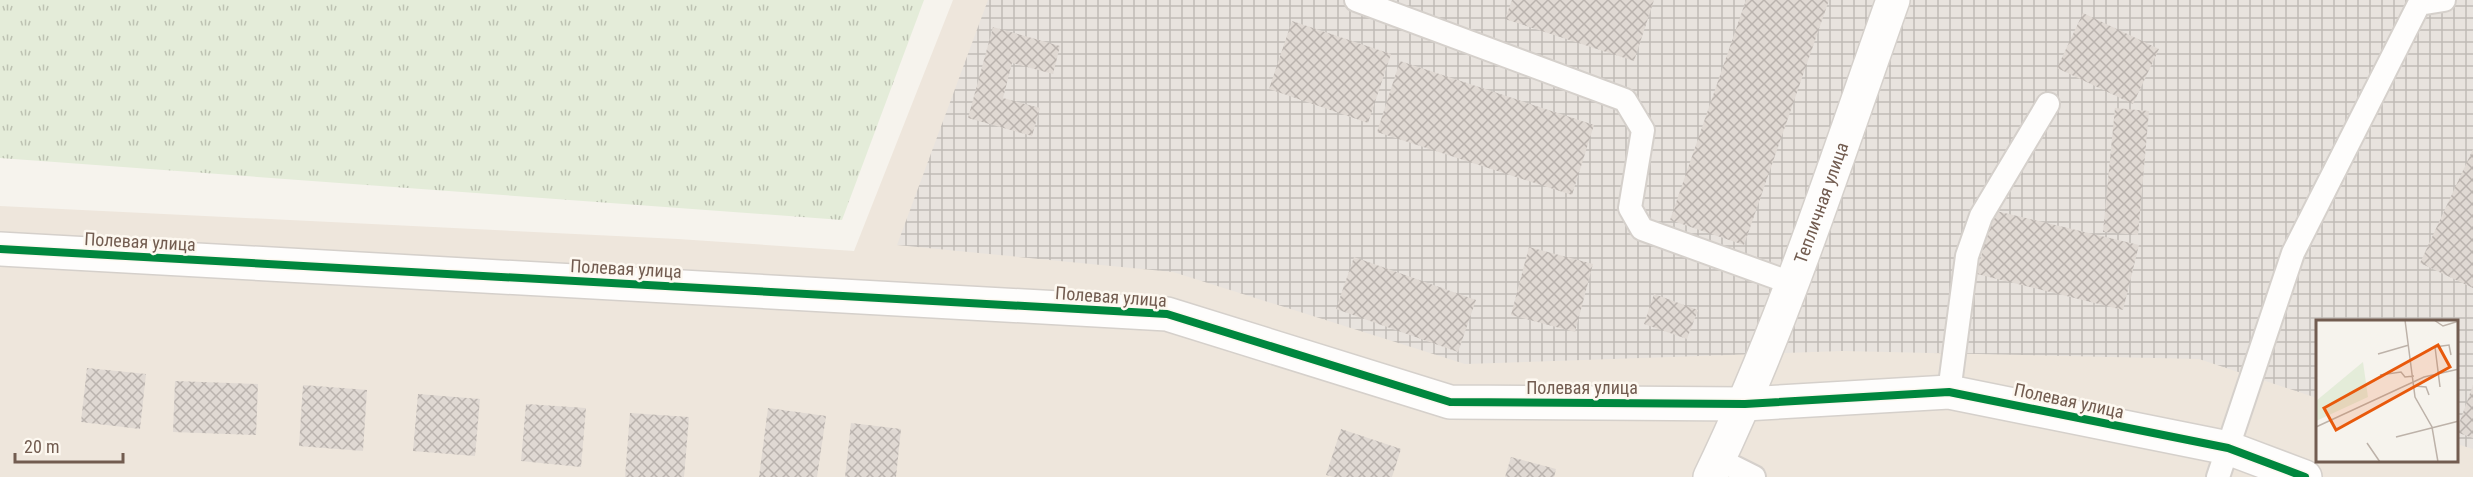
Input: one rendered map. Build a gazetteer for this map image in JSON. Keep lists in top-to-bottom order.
{
  "streets": {
    "street": ["Тепличная улица", "Полевая улица"]
  },
  "crossings": [
    ["Тепличная улица", "Полевая улица"]
  ],
  "scale_bar": "20 m"
}
